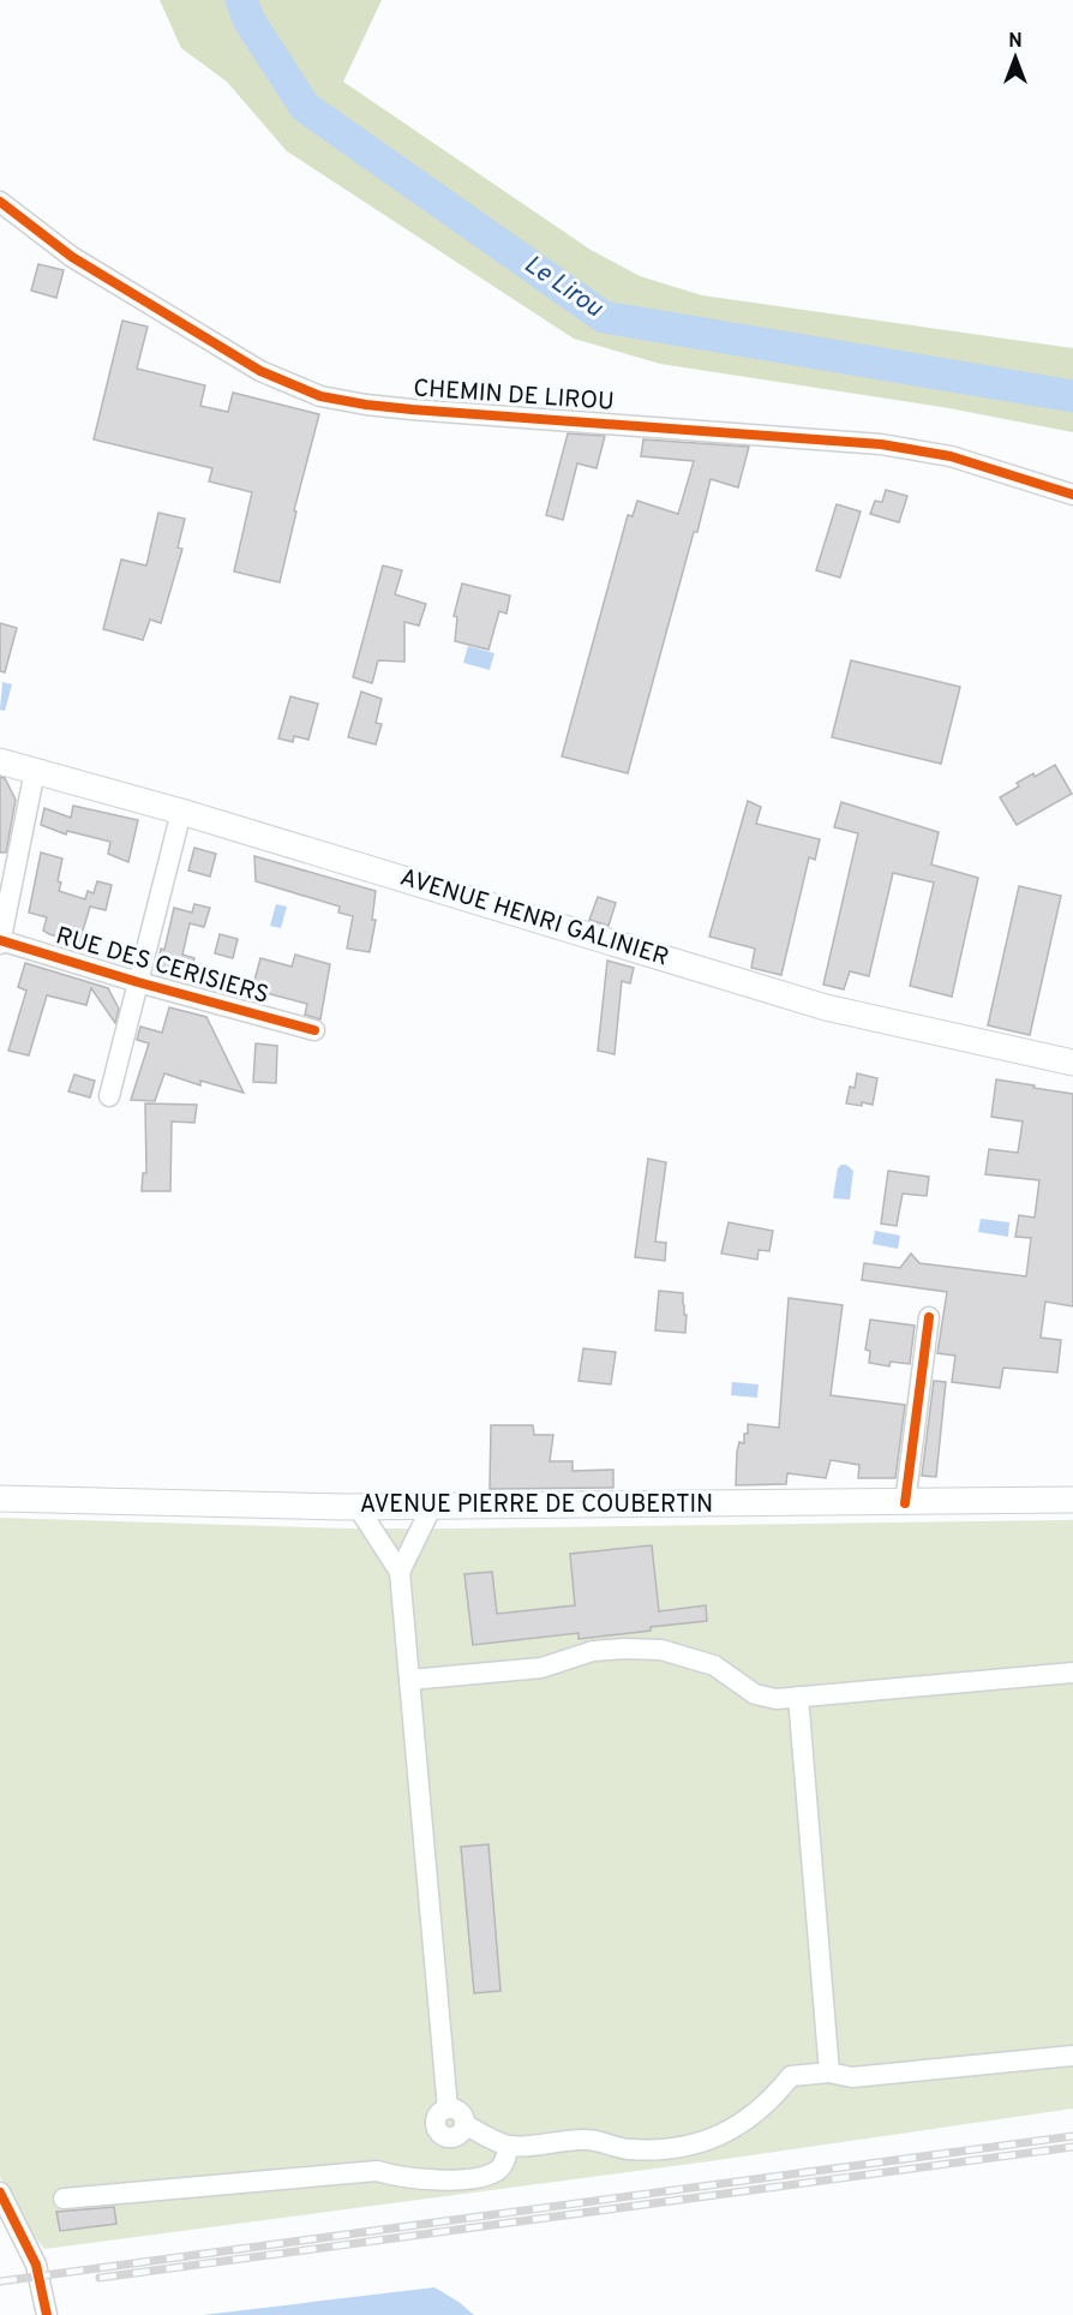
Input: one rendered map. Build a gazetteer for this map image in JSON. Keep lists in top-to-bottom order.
{
  "streets": {
    "main road": ["AVENUE HENRI GALINIER", "AVENUE PIERRE DE COUBERTIN"],
    "street": ["CHEMIN DE LIROU", "RUE DES CERISIERS"]
  },
  "water": ["Le Lirou"],
  "north": "top"
}
